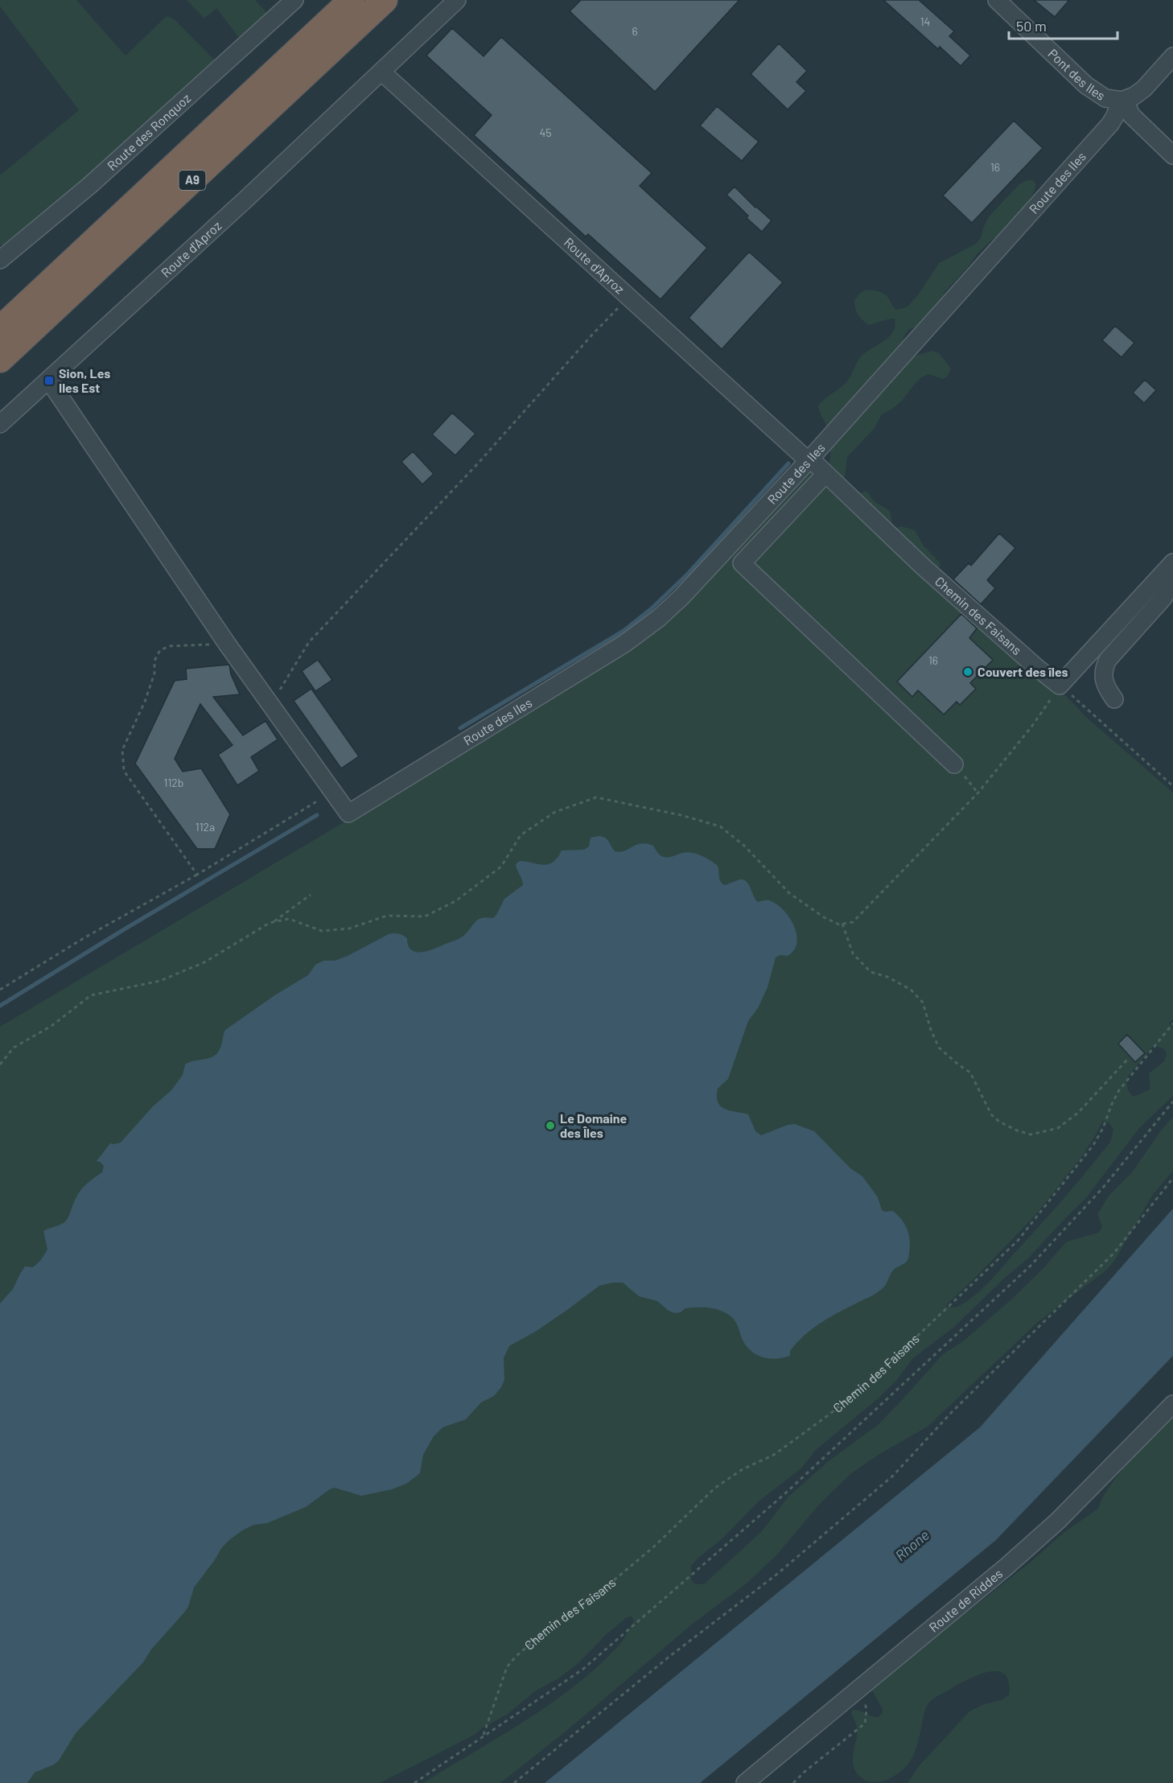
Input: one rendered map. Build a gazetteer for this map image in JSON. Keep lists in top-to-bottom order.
{
  "streets": {
    "highway": ["A9"],
    "street": [
      "Pont des Iles",
      "Route des Ronquoz",
      "Route des Iles",
      "Route d'Aproz",
      "Chemin des Faisans",
      "Route de Riddes"
    ]
  },
  "crossings": [
    ["Pont des Iles", "Route des Iles"],
    ["Route des Iles", "Route d'Aproz"],
    ["Route des Iles", "Chemin des Faisans"],
    ["Route d'Aproz", "Chemin des Faisans"]
  ],
  "water": ["Rhone"],
  "places": {
    "transit": ["Sion, Les Iles Est"],
    "other": ["Couvert des îles", "Le Domaine des Îles"]
  },
  "house_numbers": [
    "14",
    "6",
    "45",
    "16",
    "16",
    "112b",
    "112a"
  ],
  "scale_bar": "50 m"
}
